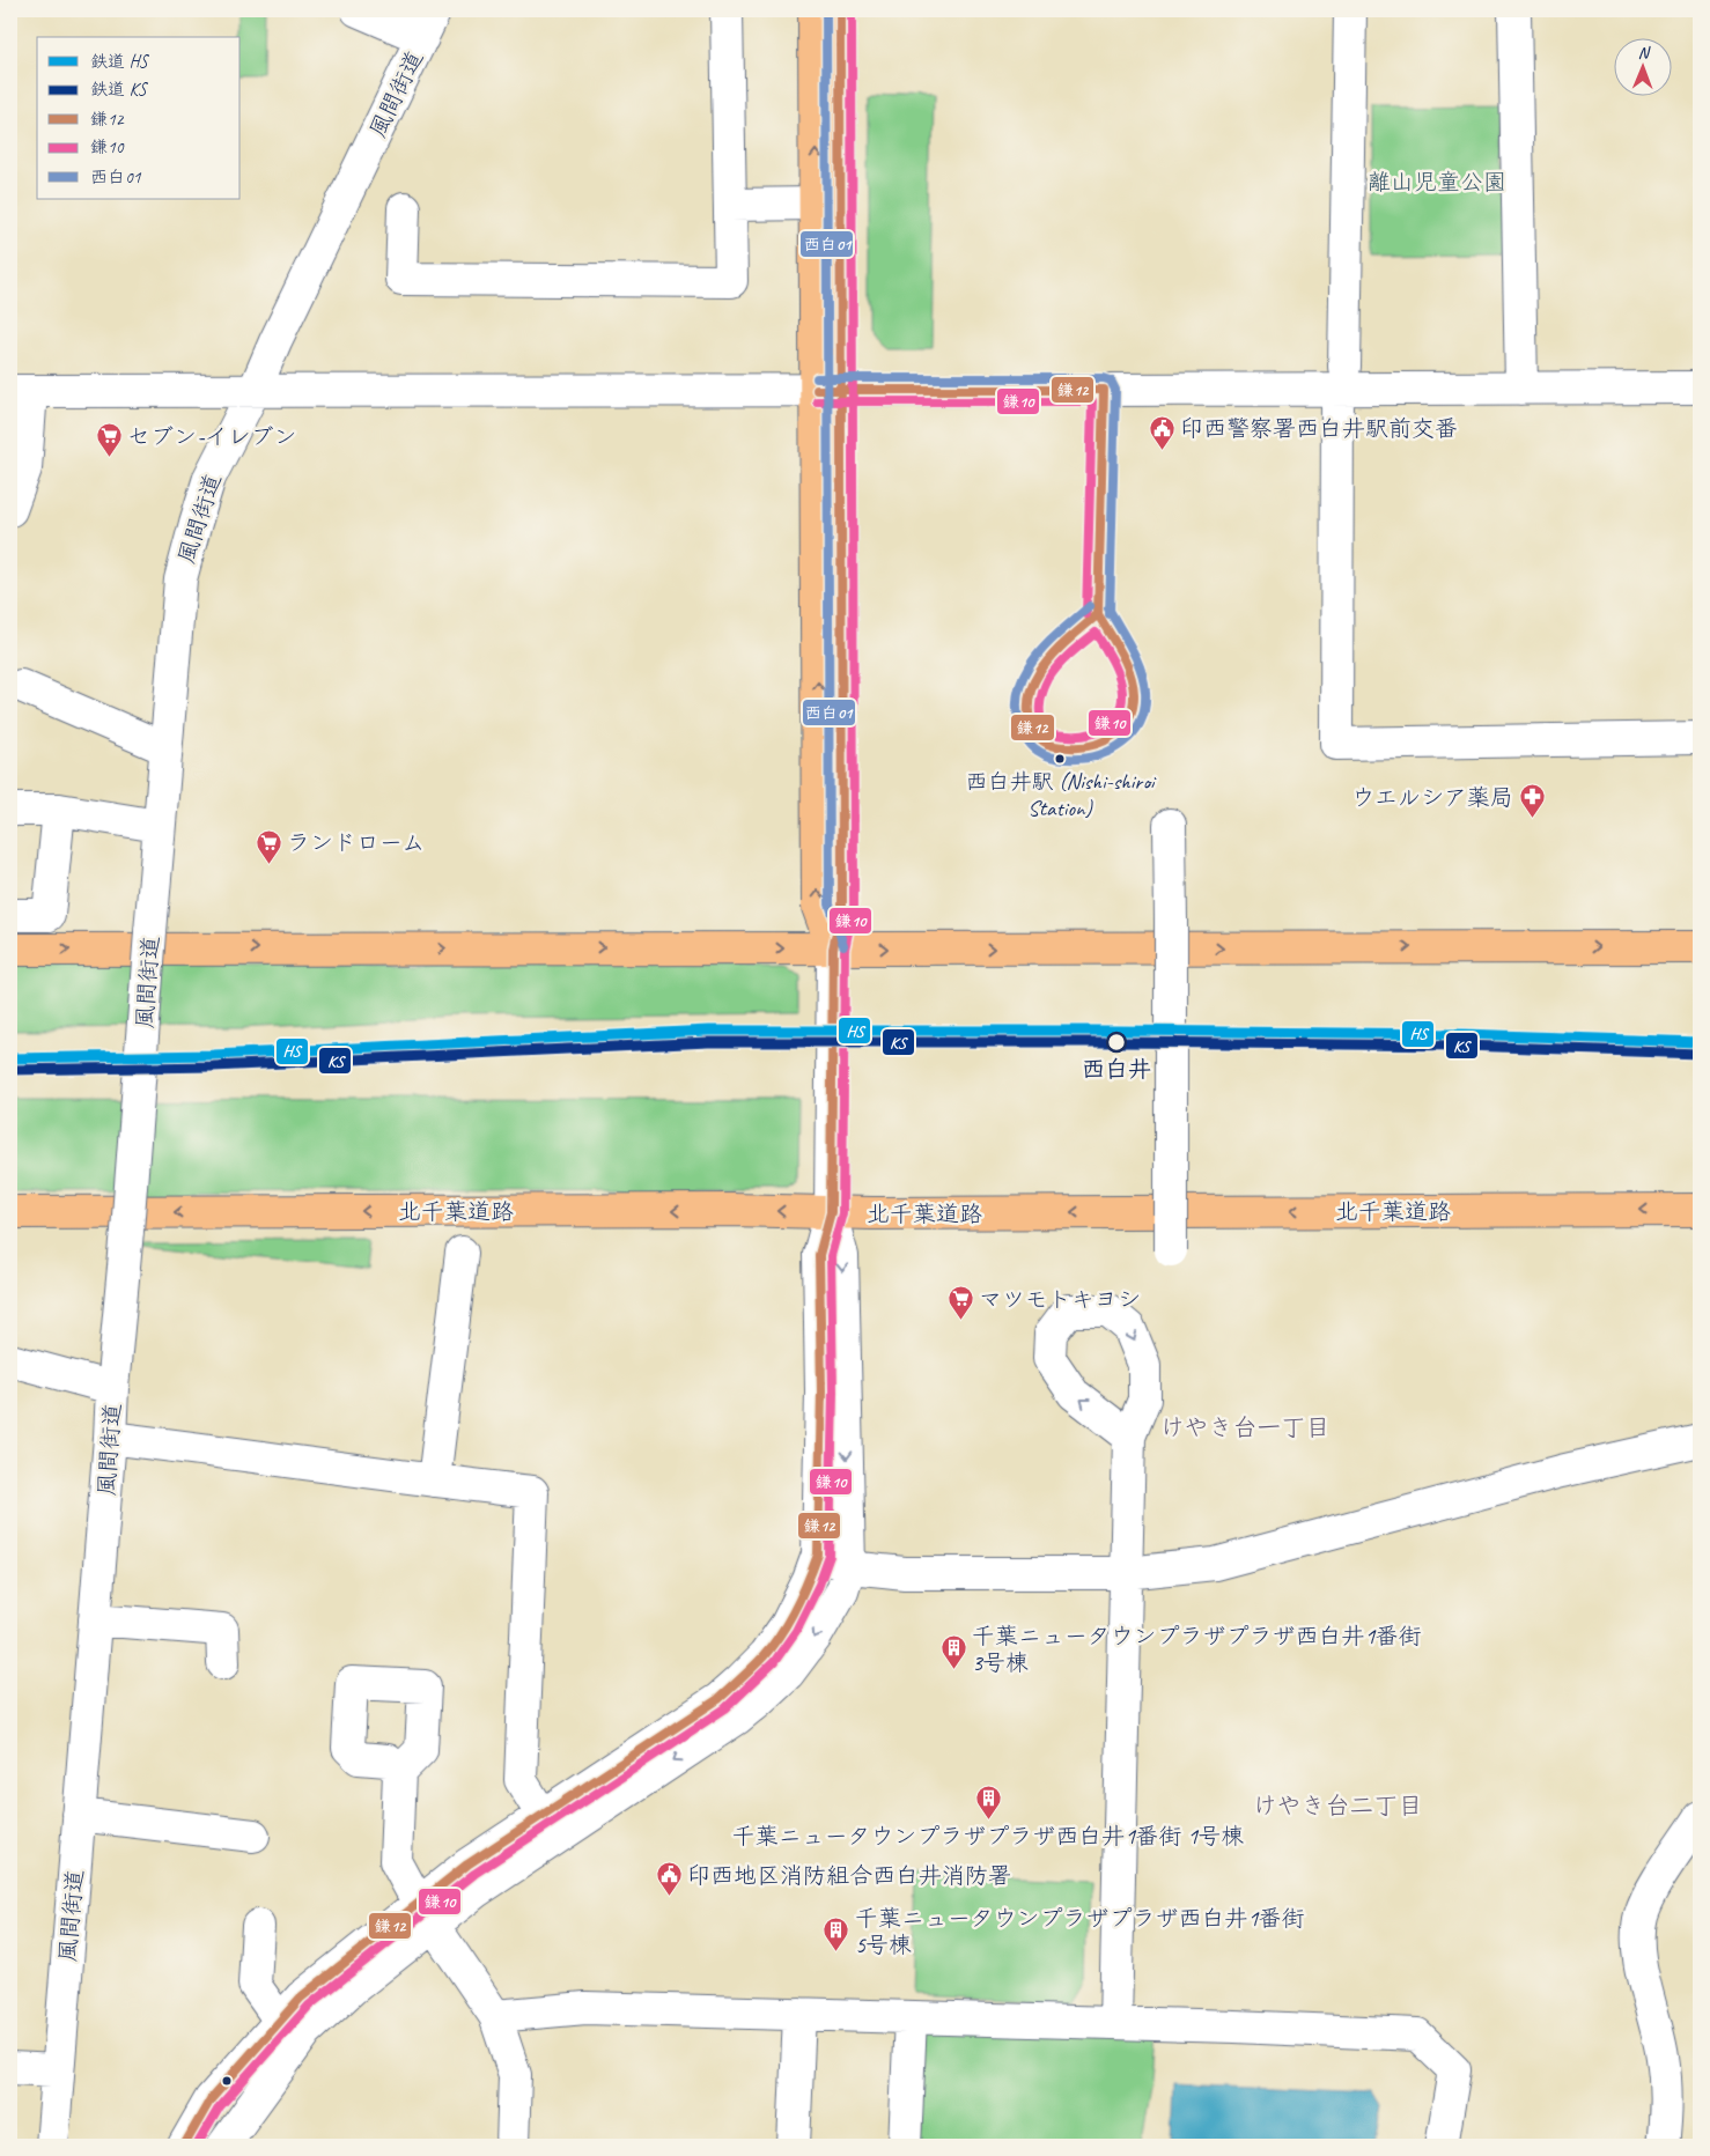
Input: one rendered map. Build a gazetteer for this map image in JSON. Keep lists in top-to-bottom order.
{
  "streets": {
    "main road": ["北千葉道路"],
    "street": ["風間街道"]
  },
  "districts": ["けやき台一丁目", "けやき台二丁目"],
  "parks": ["離山児童公園"],
  "places": {
    "public building": ["印西警察署西白井駅前交番", "印西地区消防組合西白井消防署"],
    "supermarket": ["セブン-イレブン", "ランドローム", "マツモトキヨシ"],
    "other": ["西白井駅 (Nishi-shiroi Station)", "西白井"],
    "pharmacy": ["ウエルシア薬局"],
    "building": ["千葉ニュータウンプラザプラザ西白井1番街 3号棟", "千葉ニュータウンプラザプラザ西白井1番街 1号棟", "千葉ニュータウンプラザプラザ西白井1番街 5号棟"]
  },
  "lines": [
    "transit line 鎌12",
    "transit line 鎌10",
    "transit line 西白01",
    "rail line HS",
    "rail line KS"
  ],
  "legend": [
    "鉄道 HS",
    "鉄道 KS",
    "鎌12",
    "鎌10",
    "西白01"
  ],
  "north": "top"
}
